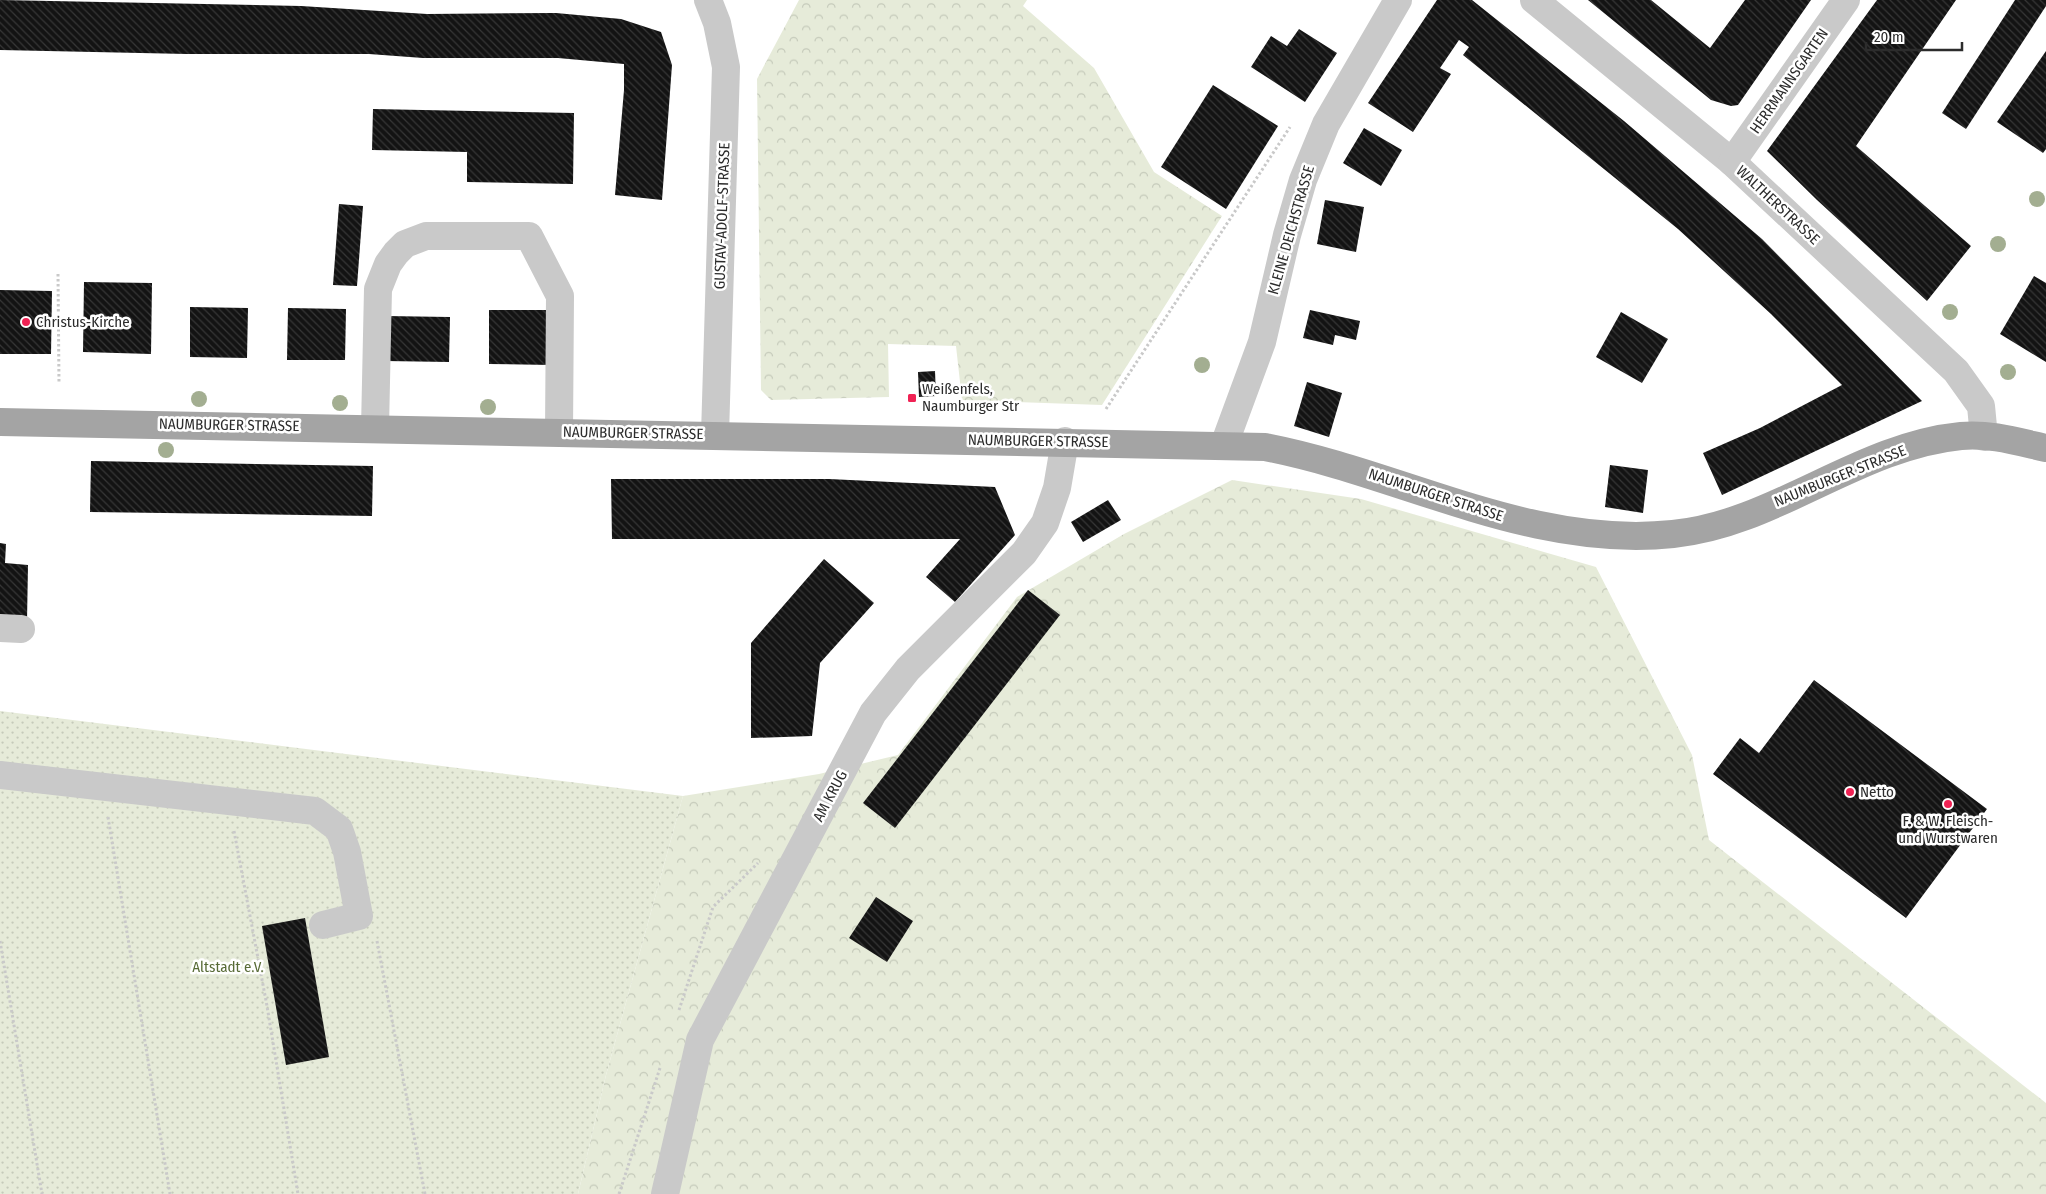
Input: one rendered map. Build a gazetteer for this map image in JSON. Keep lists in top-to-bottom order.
{
  "streets": {
    "main road": ["NAUMBURGER STRASSE"],
    "street": [
      "HERRMANNSGARTEN",
      "WALTHERSTRASSE",
      "GUSTAV-ADOLF-STRASSE",
      "KLEINE DEICHSTRASSE",
      "AM KRUG"
    ]
  },
  "crossings": [
    ["HERRMANNSGARTEN", "WALTHERSTRASSE"],
    ["WALTHERSTRASSE", "NAUMBURGER STRASSE"],
    ["GUSTAV-ADOLF-STRASSE", "NAUMBURGER STRASSE"],
    ["KLEINE DEICHSTRASSE", "NAUMBURGER STRASSE"],
    ["NAUMBURGER STRASSE", "AM KRUG"]
  ],
  "parks": ["Altstadt e.V."],
  "places": {
    "other": ["Christus-Kirche", "Netto", "F. & W. Fleisch- und Wurstwaren"],
    "transit": ["Weißenfels, Naumburger Str"]
  },
  "scale_bar": "20 m"
}
